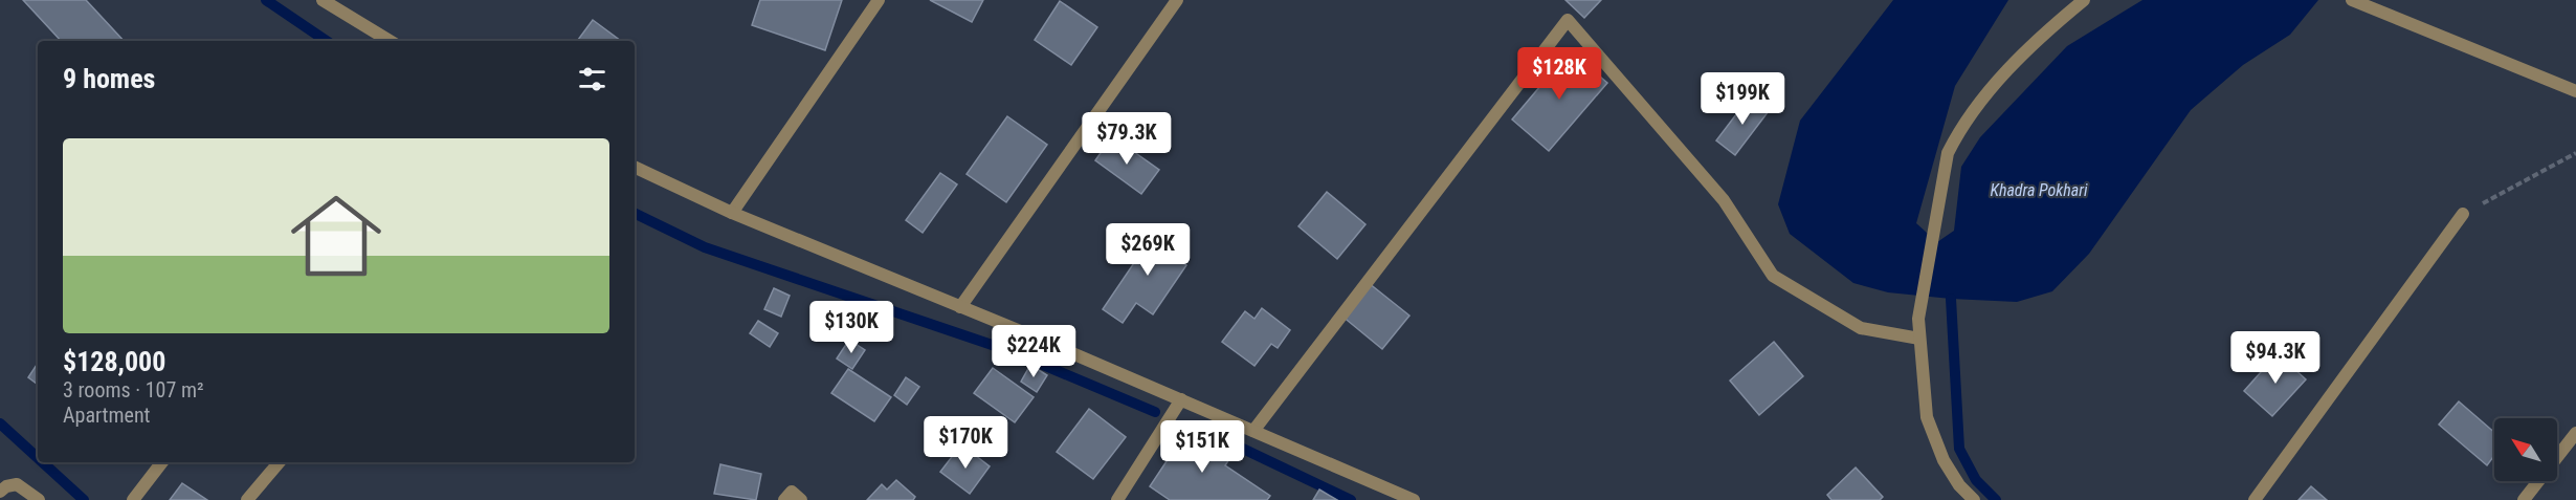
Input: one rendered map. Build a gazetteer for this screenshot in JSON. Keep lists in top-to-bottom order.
{
  "water": ["Khadra Pokhari"],
  "north": "top left",
  "page": {
    "heading": "9 homes",
    "price": [
      "$128K",
      "$199K",
      "$79.3K",
      "$269K",
      "$130K",
      "$224K",
      "$94.3K",
      "$170K",
      "$151K"
    ],
    "list": [
      {
        "name": "$128,000",
        "note": "3 rooms · 107 m² · Apartment"
      }
    ]
  }
}
